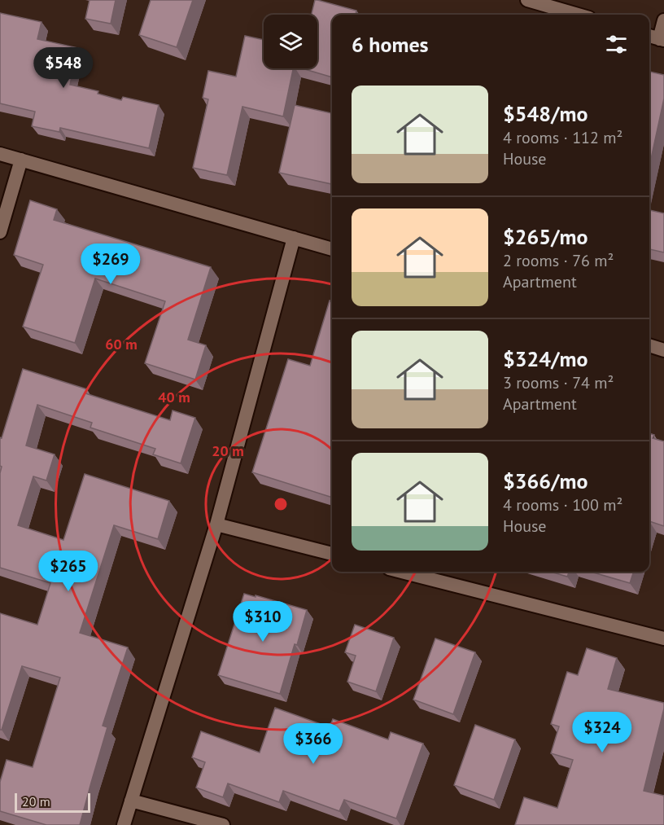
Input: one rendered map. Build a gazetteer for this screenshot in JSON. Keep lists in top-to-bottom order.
{
  "scale_bar": "20 m",
  "page": {
    "heading": "6 homes",
    "price": [
      "$548",
      "$269",
      "$265",
      "$310",
      "$324",
      "$366"
    ],
    "list": [
      {
        "name": "$548/mo",
        "note": "4 rooms · 112 m² · House"
      },
      {
        "name": "$265/mo",
        "note": "2 rooms · 76 m² · Apartment"
      },
      {
        "name": "$324/mo",
        "note": "3 rooms · 74 m² · Apartment"
      },
      {
        "name": "$366/mo",
        "note": "4 rooms · 100 m² · House"
      }
    ],
    "scale": "20 m"
  },
  "rings": ["60 m", "40 m", "20 m"]
}
